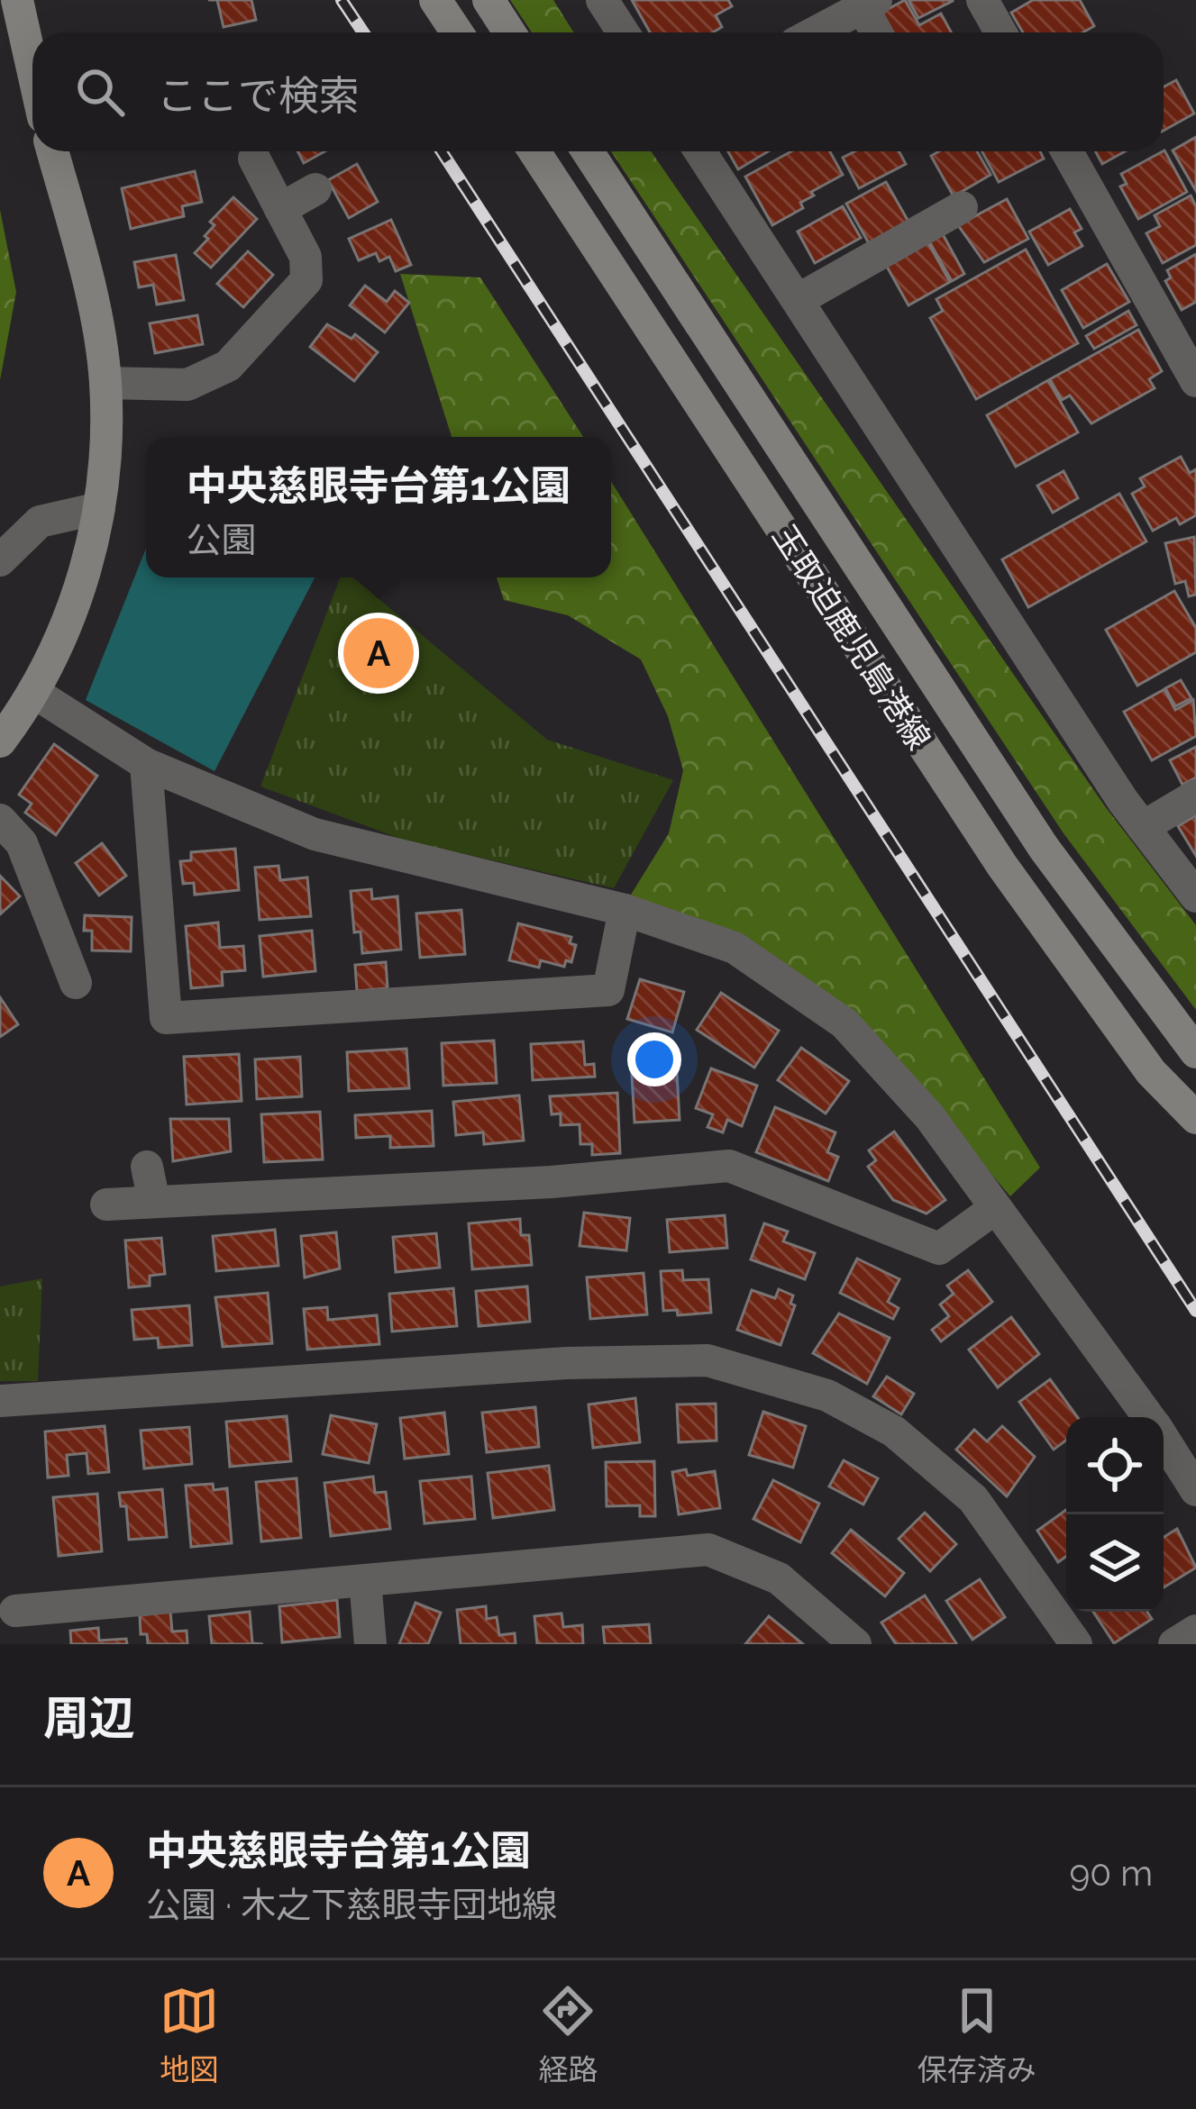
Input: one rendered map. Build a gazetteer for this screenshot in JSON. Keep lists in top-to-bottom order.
{
  "streets": {
    "main road": ["玉取迫鹿児島港線"]
  },
  "page": {
    "search": "ここで検索",
    "popup": ["中央慈眼寺台第1公園", "公園"],
    "pins": "A",
    "heading": "周辺",
    "list": [
      {
        "mark": "A",
        "name": "中央慈眼寺台第1公園",
        "note": "公園 · 木之下慈眼寺団地線",
        "value": "90 m"
      }
    ],
    "nav": ["地図", "経路", "保存済み"]
  }
}
